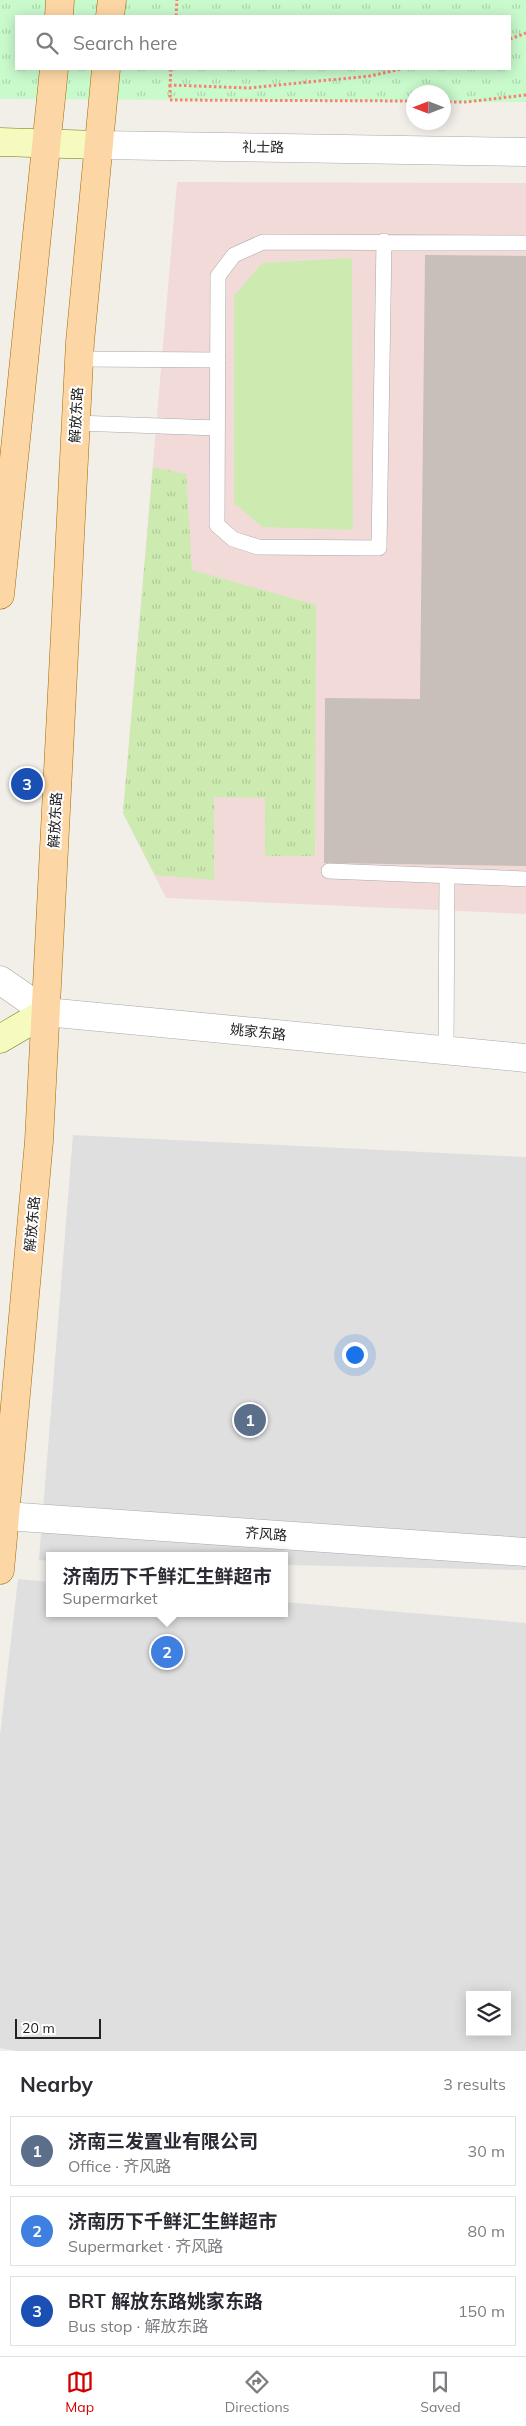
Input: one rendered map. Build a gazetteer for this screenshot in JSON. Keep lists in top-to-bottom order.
{
  "streets": {
    "main road": ["礼士路", "解放东路"],
    "street": ["姚家东路", "齐风路"]
  },
  "crossings": [
    ["礼士路", "解放东路"],
    ["解放东路", "姚家东路"],
    ["解放东路", "齐风路"]
  ],
  "scale_bar": "20 m",
  "north": "left",
  "page": {
    "search": "Search here",
    "pins": ["3", "1", "2"],
    "popup": ["济南历下千鲜汇生鲜超市", "Supermarket"],
    "scale": "20 m",
    "heading": ["Nearby", "3 results"],
    "list": [
      {
        "mark": "1",
        "name": "济南三发置业有限公司",
        "note": "Office · 齐风路",
        "value": "30 m"
      },
      {
        "mark": "2",
        "name": "济南历下千鲜汇生鲜超市",
        "note": "Supermarket · 齐风路",
        "value": "80 m"
      },
      {
        "mark": "3",
        "name": "BRT 解放东路姚家东路",
        "note": "Bus stop · 解放东路",
        "value": "150 m"
      }
    ],
    "nav": ["Map", "Directions", "Saved"]
  }
}
